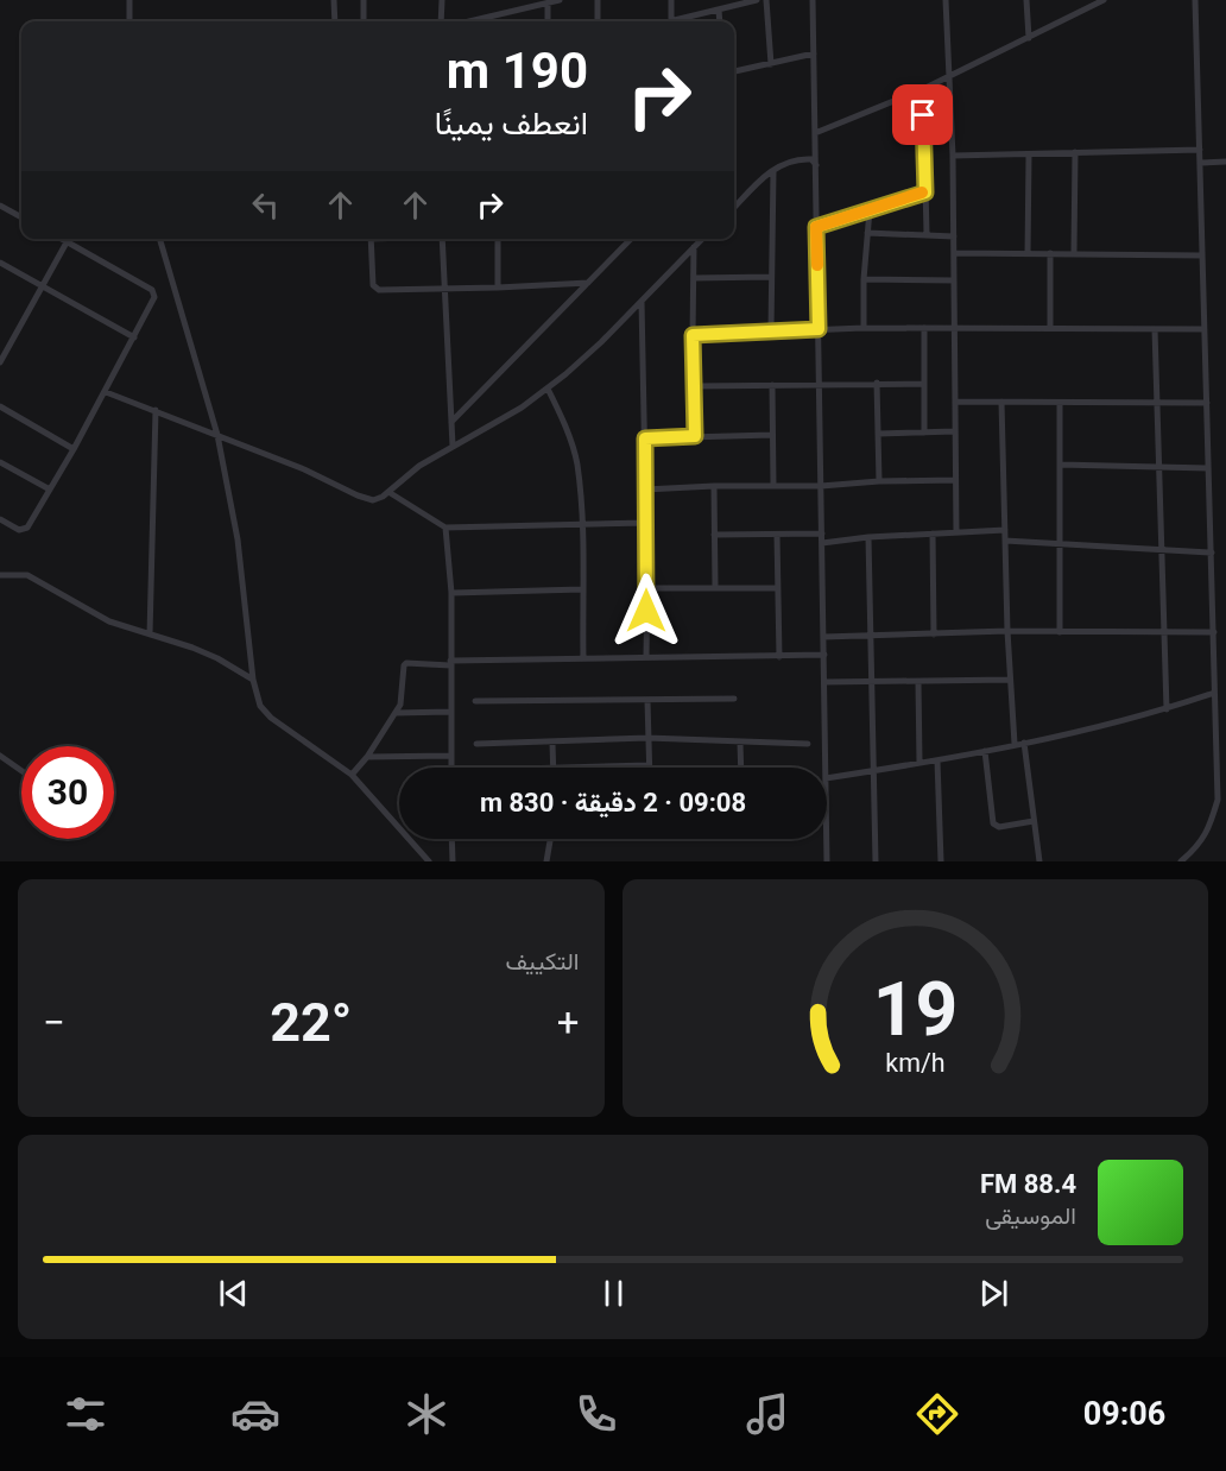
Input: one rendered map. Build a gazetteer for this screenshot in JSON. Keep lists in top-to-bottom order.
{
  "page": {
    "turn": ["190 m", "انعطف يمينًا"],
    "limit": "30",
    "trip": "09:08 · 2 دقيقة · 830 m",
    "tile": "التكييف",
    "heat": ["−", "22°", "+"],
    "song": ["88.4 FM", "الموسيقى"],
    "tabs": "09:06",
    "gauge": ["19", "km/h"]
  }
}
